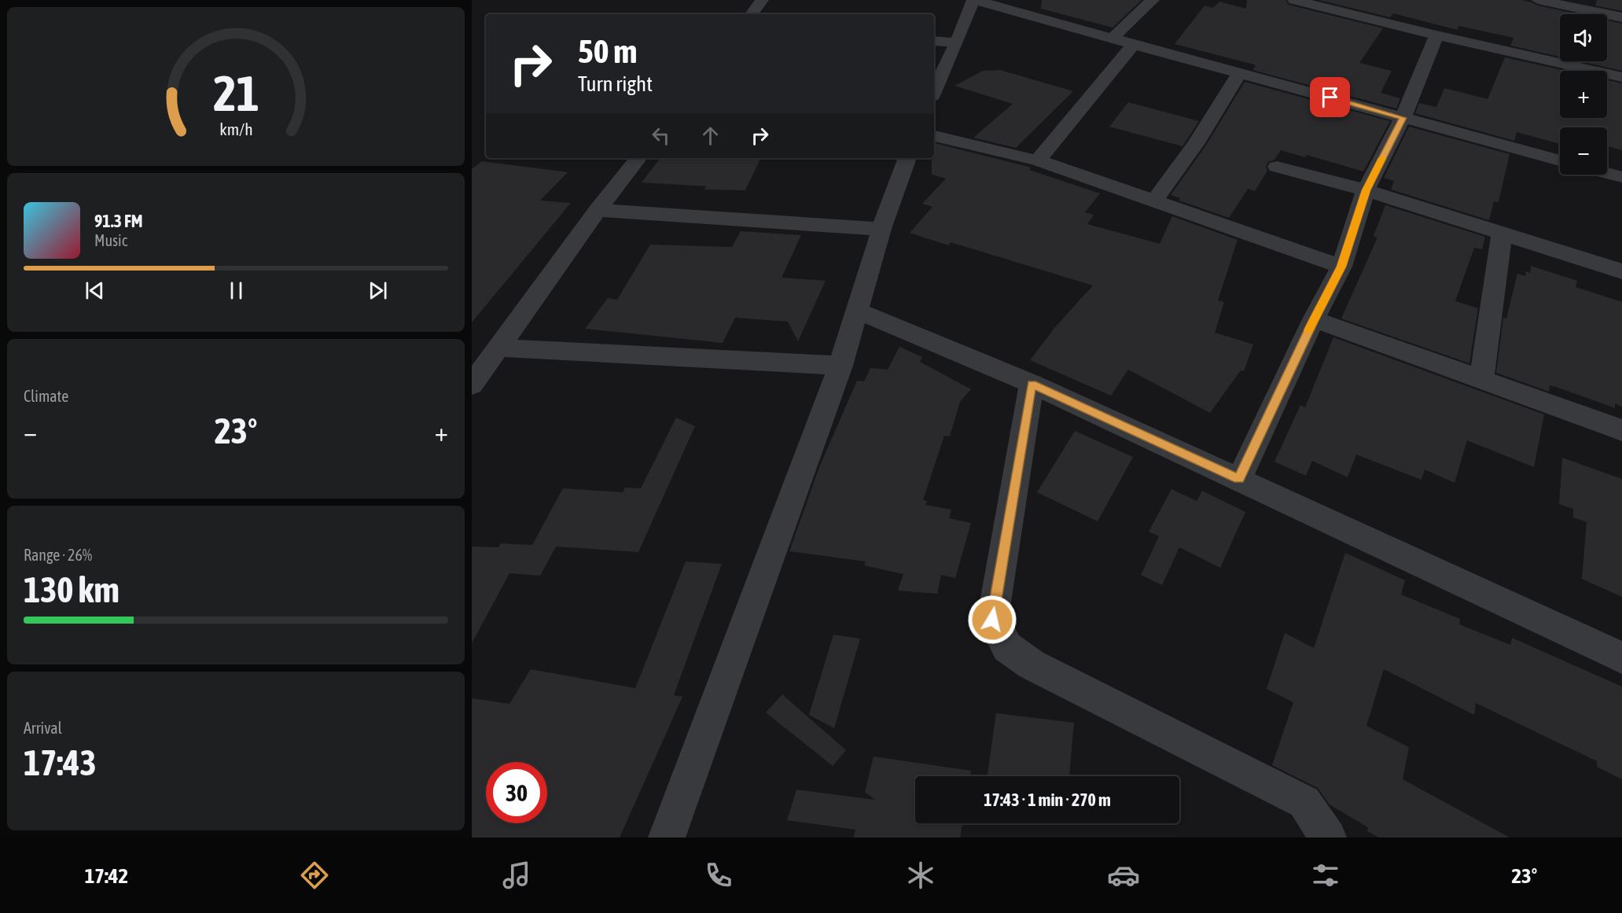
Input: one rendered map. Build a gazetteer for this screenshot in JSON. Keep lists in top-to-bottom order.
{
  "page": {
    "map_buttons": ["+", "−"],
    "turn": ["50 m", "Turn right"],
    "song": ["91.3 FM", "Music"],
    "tile": [
      "Climate",
      ["Range · 26%", "130 km"],
      ["Arrival", "17:43"]
    ],
    "heat": ["−", "23°", "+"],
    "limit": "30",
    "trip": "17:43 · 1 min · 270 m",
    "tabs": ["17:42", "23°"],
    "gauge": ["21", "km/h"]
  }
}
